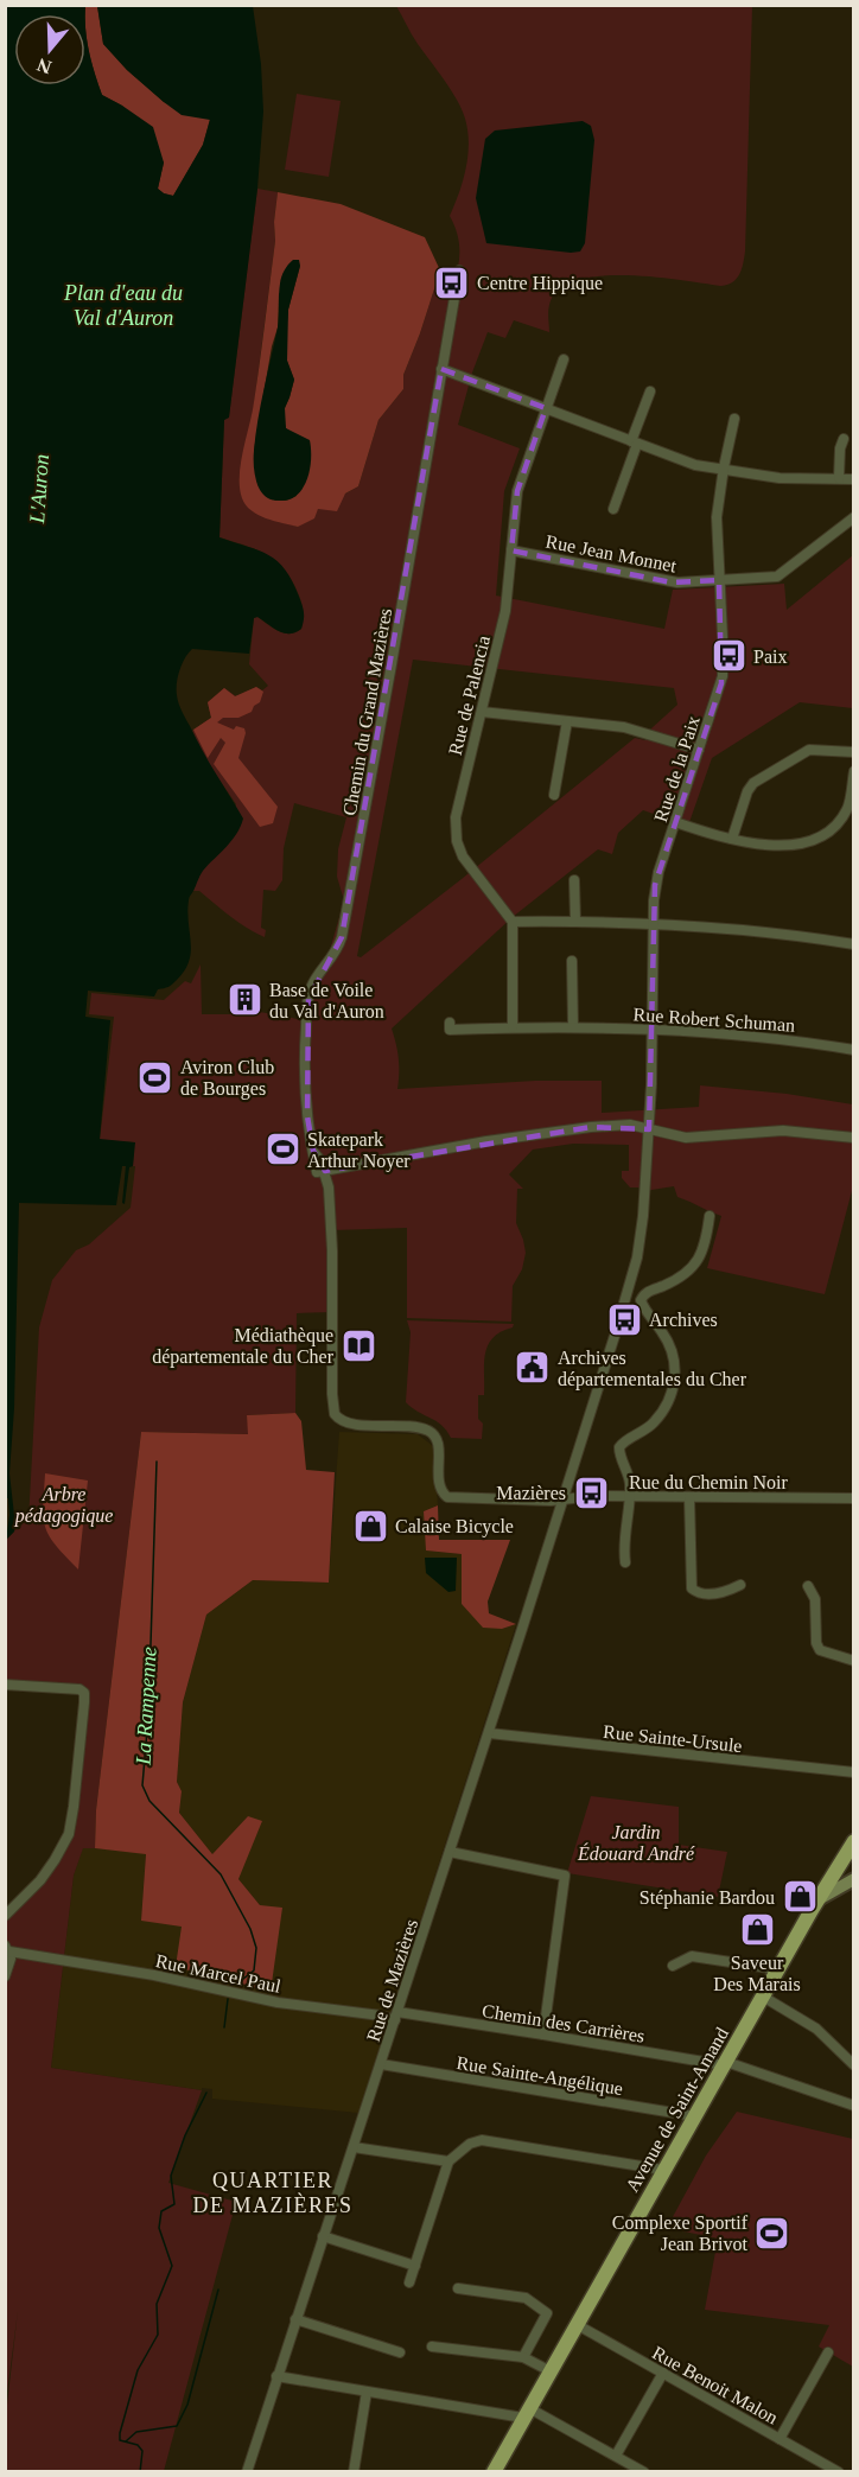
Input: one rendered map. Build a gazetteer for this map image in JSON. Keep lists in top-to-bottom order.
{
  "streets": {
    "main road": ["Avenue de Saint-Amand"],
    "street": [
      "Rue Jean Monnet",
      "Rue de Palencia",
      "Chemin du Grand Mazières",
      "Rue de la Paix",
      "Rue Robert Schuman",
      "Rue du Chemin Noir",
      "Rue Sainte-Ursule",
      "Rue Marcel Paul",
      "Rue de Mazières",
      "Chemin des Carrières",
      "Rue Sainte-Angélique",
      "Rue Benoit Malon"
    ]
  },
  "crossings": [
    ["Rue Jean Monnet", "Rue de Palencia"],
    ["Rue Jean Monnet", "Rue de la Paix"],
    ["Chemin du Grand Mazières", "Rue du Chemin Noir"],
    ["Chemin du Grand Mazières", "Rue de Mazières"],
    ["Rue de la Paix", "Rue Robert Schuman"],
    ["Rue de la Paix", "Rue de Mazières"],
    ["Rue du Chemin Noir", "Rue de Mazières"],
    ["Rue Sainte-Ursule", "Rue de Mazières"],
    ["Rue Marcel Paul", "Rue de Mazières"],
    ["Rue Marcel Paul", "Chemin des Carrières"],
    ["Rue de Mazières", "Chemin des Carrières"],
    ["Rue de Mazières", "Rue Sainte-Angélique"],
    ["Chemin des Carrières", "Avenue de Saint-Amand"],
    ["Rue Sainte-Angélique", "Avenue de Saint-Amand"],
    ["Avenue de Saint-Amand", "Rue Benoit Malon"]
  ],
  "districts": ["QUARTIER DE MAZIÈRES"],
  "water": ["Plan d'eau du Val d'Auron", "L'Auron", "La Rampenne"],
  "parks": ["Arbre pédagogique", "Jardin Édouard André"],
  "places": {
    "bus stop": [
      "Centre Hippique",
      "Paix",
      "Archives",
      "Mazières"
    ],
    "building": ["Base de Voile du Val d'Auron"],
    "sports": ["Aviron Club de Bourges", "Skatepark Arthur Noyer", "Complexe Sportif Jean Brivot"],
    "library": ["Médiathèque départementale du Cher"],
    "public building": ["Archives départementales du Cher"],
    "shop": ["Calaise Bicycle", "Stéphanie Bardou", "Saveur Des Marais"]
  },
  "north": "bottom"
}
